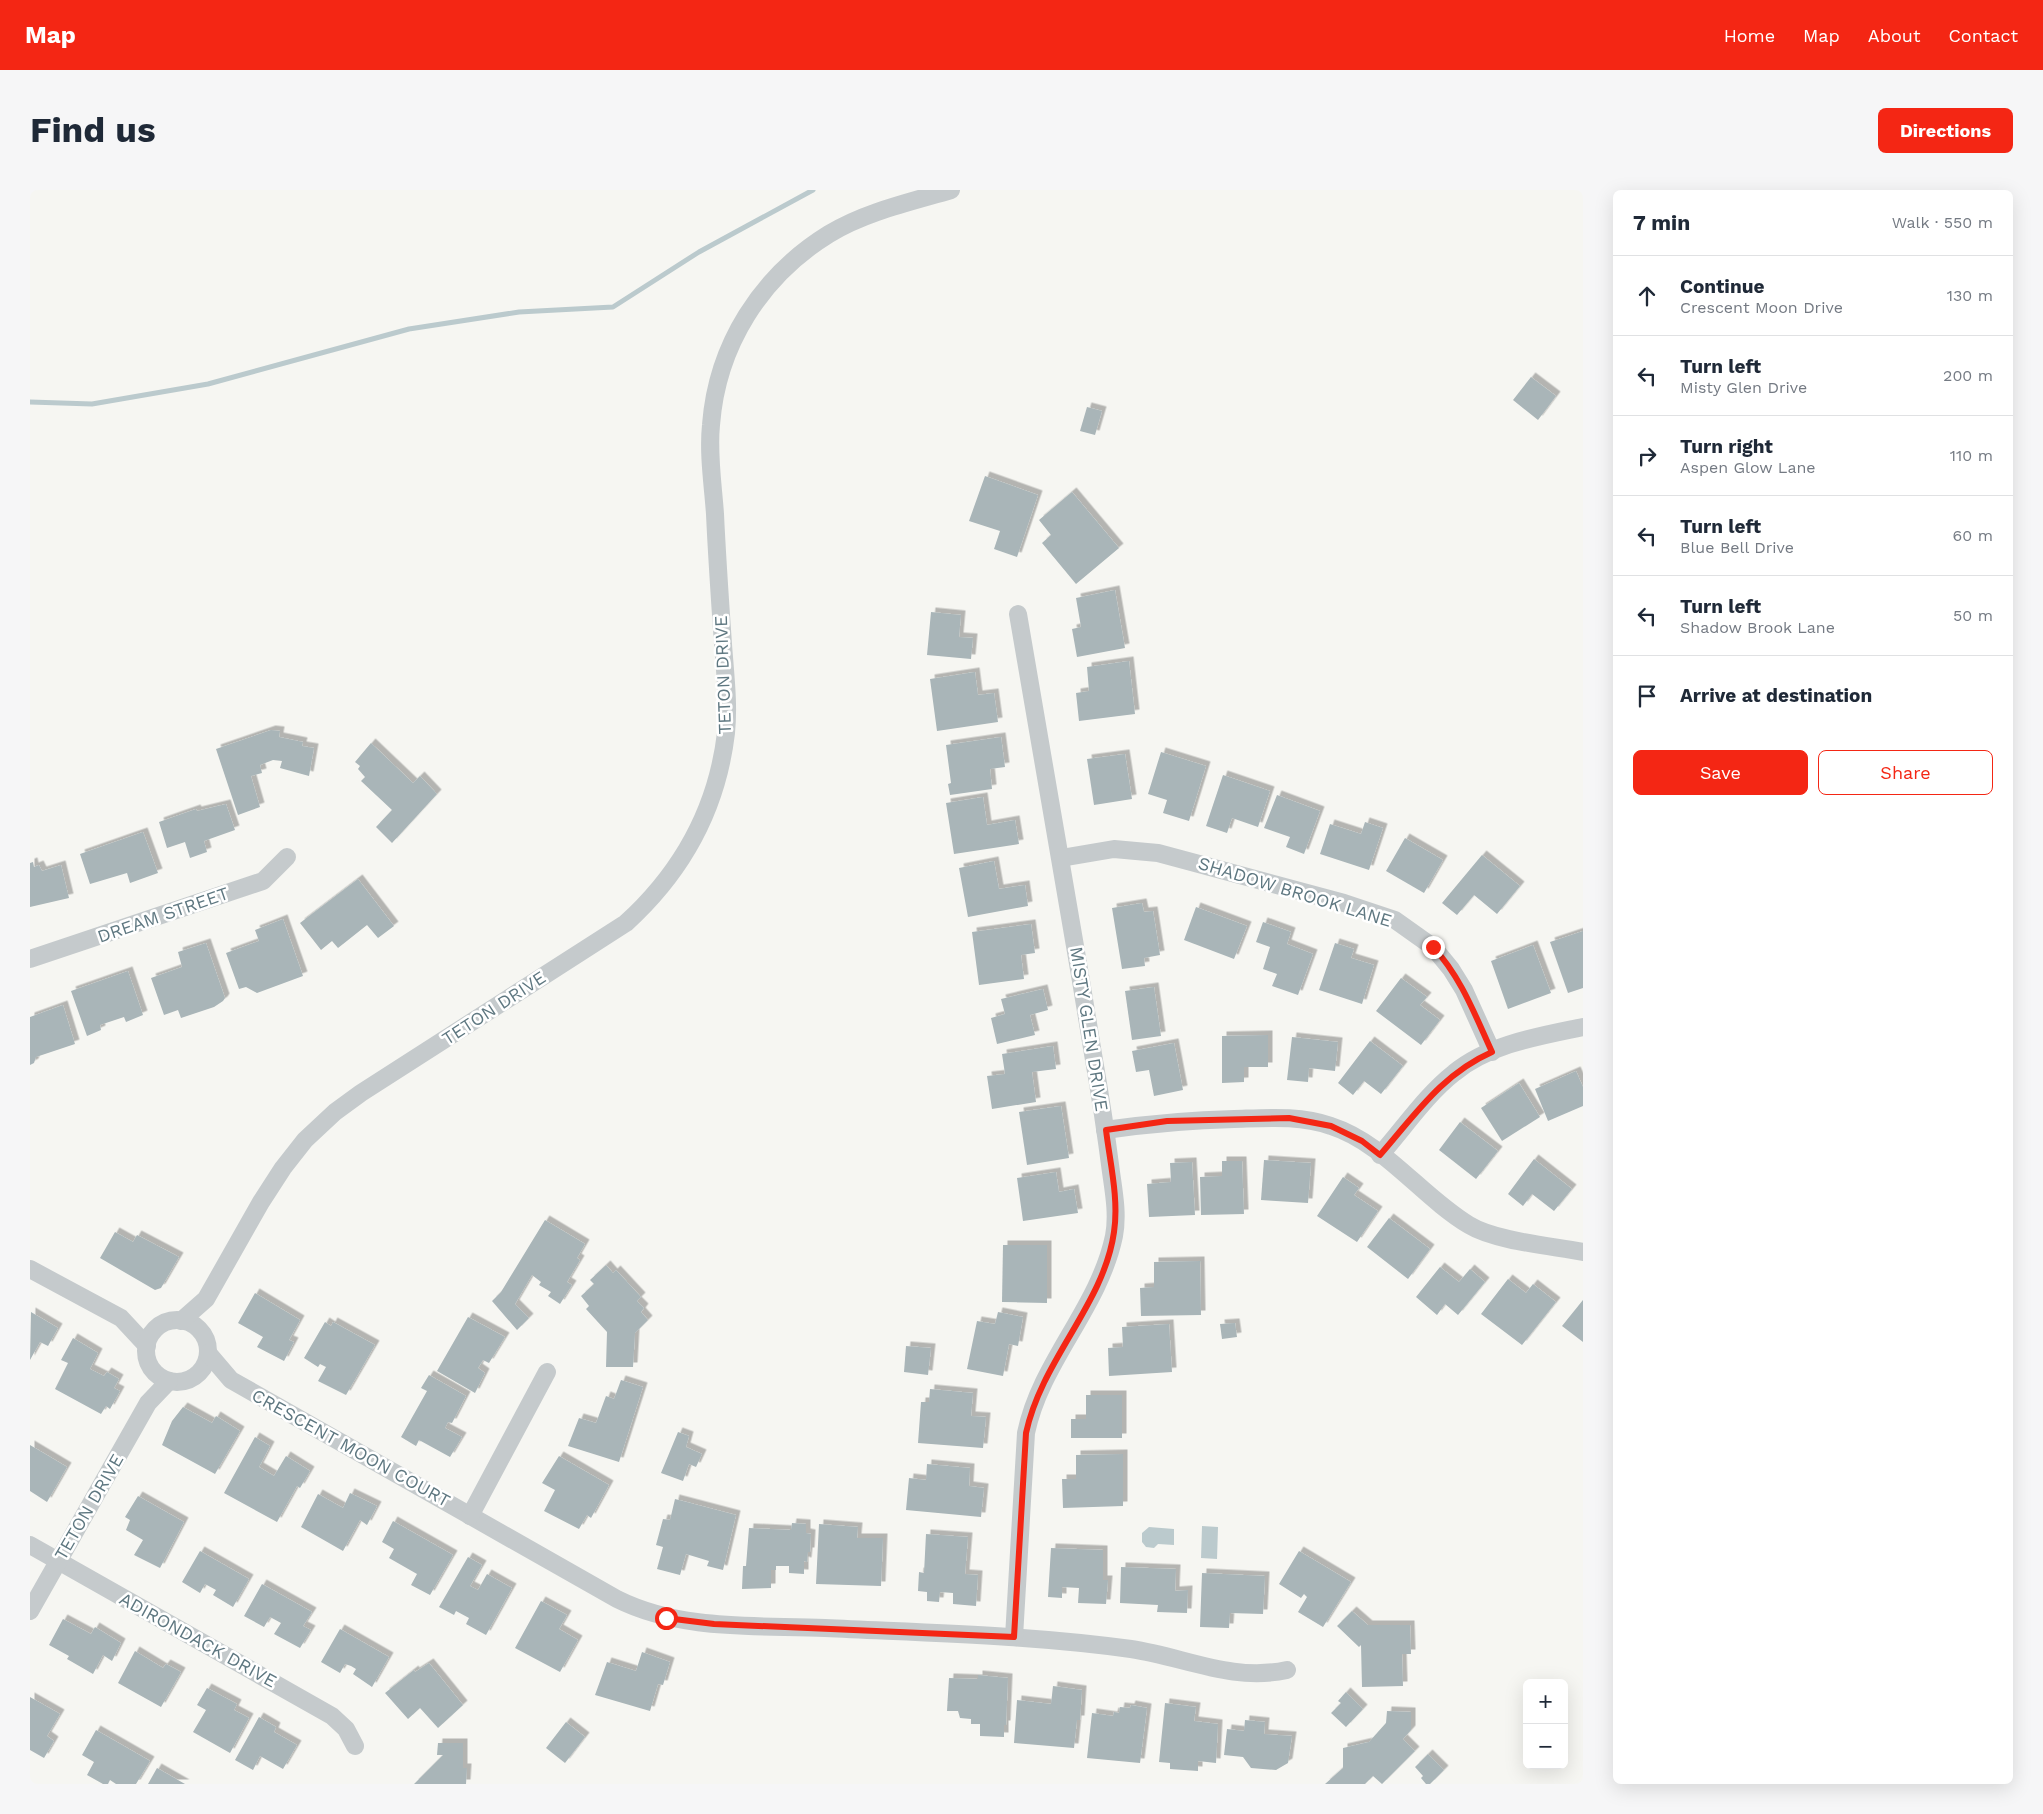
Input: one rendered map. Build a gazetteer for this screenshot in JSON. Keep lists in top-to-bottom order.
{
  "streets": {
    "street": [
      "TETON DRIVE",
      "SHADOW BROOK LANE",
      "DREAM STREET",
      "MISTY GLEN DRIVE",
      "CRESCENT MOON COURT",
      "ADIRONDACK DRIVE"
    ]
  },
  "crossings": [
    ["TETON DRIVE", "CRESCENT MOON COURT"],
    ["TETON DRIVE", "ADIRONDACK DRIVE"],
    ["SHADOW BROOK LANE", "MISTY GLEN DRIVE"],
    ["MISTY GLEN DRIVE", "CRESCENT MOON COURT"]
  ],
  "page": {
    "header": "Map",
    "nav": [
      "Home",
      "Map",
      "About",
      "Contact"
    ],
    "buttons": [
      "Directions",
      ["Save", "Share"]
    ],
    "title": "Find us",
    "heading": ["7 min", "Walk · 550 m"],
    "list": [
      ["Continue", "Crescent Moon Drive", "130 m"],
      ["Turn left", "Misty Glen Drive", "200 m"],
      ["Turn right", "Aspen Glow Lane", "110 m"],
      ["Turn left", "Blue Bell Drive", "60 m"],
      ["Turn left", "Shadow Brook Lane", "50 m"],
      "Arrive at destination"
    ],
    "map_buttons": ["+", "−"]
  }
}
